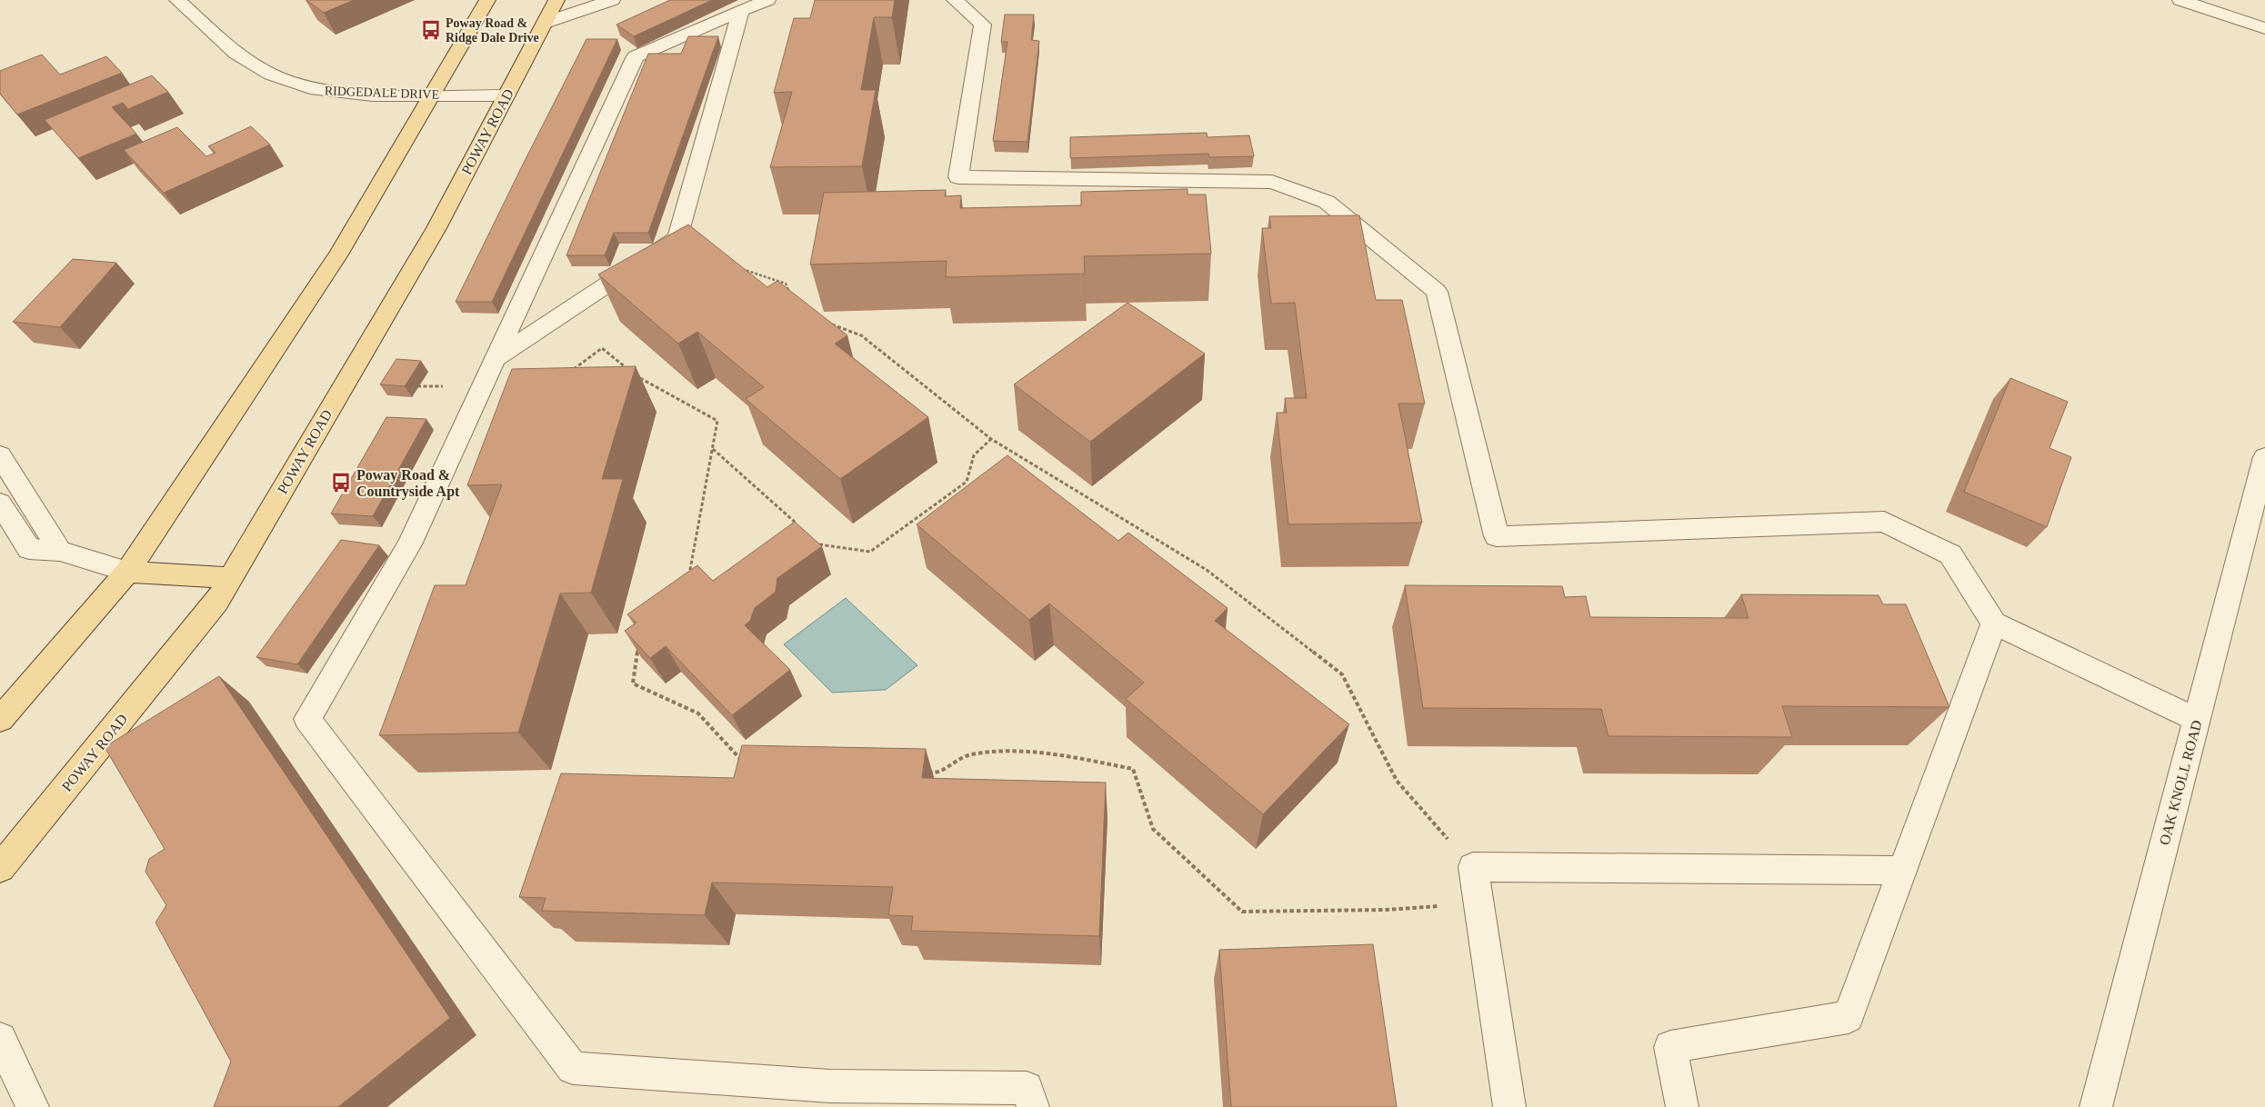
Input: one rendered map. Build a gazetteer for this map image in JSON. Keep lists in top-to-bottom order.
{
  "streets": {
    "main road": ["POWAY ROAD"],
    "street": ["RIDGEDALE DRIVE", "OAK KNOLL ROAD"]
  },
  "crossings": [
    ["RIDGEDALE DRIVE", "POWAY ROAD"]
  ],
  "places": {
    "bus stop": ["Poway Road & Ridge Dale Drive", "Poway Road & Countryside Apt"]
  }
}
